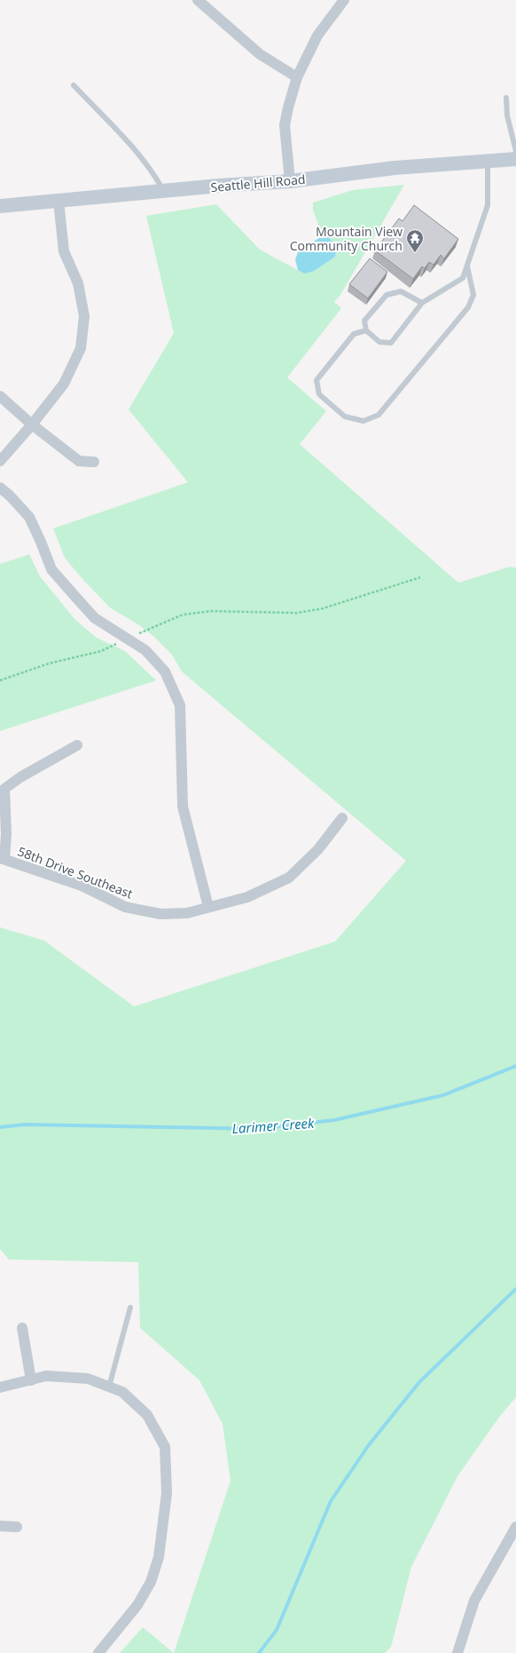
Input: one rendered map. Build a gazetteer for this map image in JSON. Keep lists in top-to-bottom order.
{
  "streets": {
    "main road": ["Seattle Hill Road"],
    "street": ["58th Drive Southeast"]
  },
  "water": ["Larimer Creek"],
  "places": {
    "temple": ["Mountain View Community Church"]
  }
}
